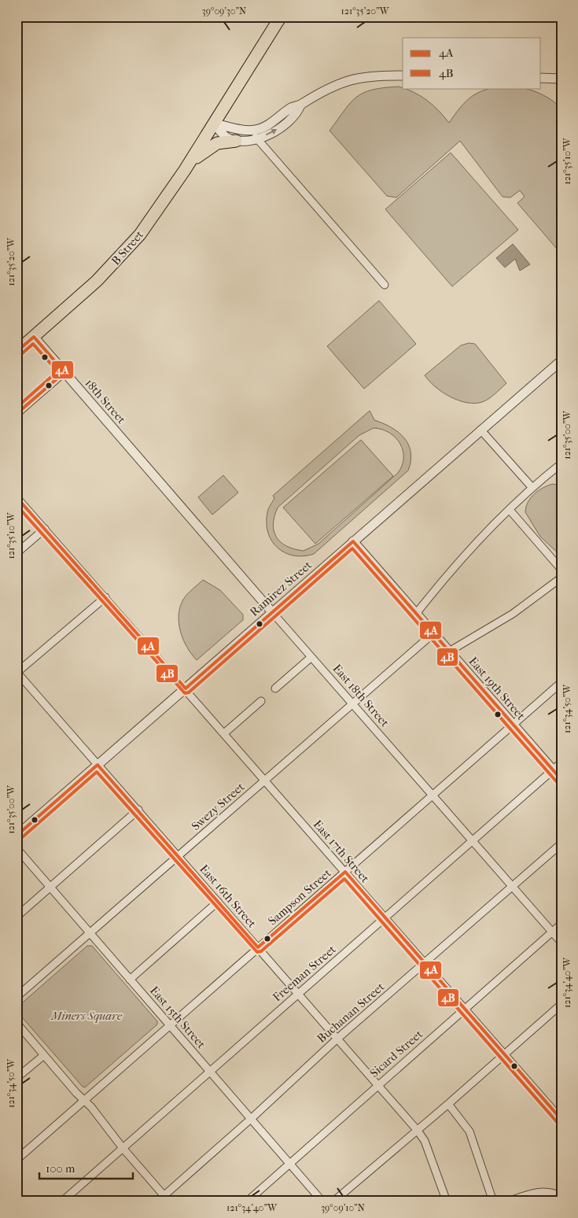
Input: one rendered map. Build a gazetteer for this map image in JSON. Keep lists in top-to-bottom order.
{
  "streets": {
    "highway": ["B Street"],
    "street": [
      "18th Street",
      "Ramirez Street",
      "East 19th Street",
      "East 18th Street",
      "Swezy Street",
      "East 17th Street",
      "East 16th Street",
      "Sampson Street",
      "Freeman Street",
      "Buchanan Street",
      "East 15th Street",
      "Sicard Street"
    ]
  },
  "crossings": [
    ["B Street", "18th Street"],
    ["18th Street", "East 18th Street"],
    ["Ramirez Street", "East 19th Street"],
    ["Ramirez Street", "East 18th Street"],
    ["Ramirez Street", "East 17th Street"],
    ["Ramirez Street", "East 16th Street"],
    ["East 19th Street", "Swezy Street"],
    ["East 19th Street", "Sampson Street"],
    ["East 19th Street", "Freeman Street"],
    ["East 18th Street", "Swezy Street"],
    ["East 18th Street", "Sampson Street"],
    ["East 18th Street", "Freeman Street"],
    ["East 18th Street", "Buchanan Street"],
    ["East 18th Street", "Sicard Street"],
    ["Swezy Street", "East 17th Street"],
    ["Swezy Street", "East 16th Street"],
    ["Swezy Street", "East 15th Street"],
    ["East 17th Street", "Sampson Street"],
    ["East 17th Street", "Freeman Street"],
    ["East 17th Street", "Buchanan Street"],
    ["East 17th Street", "Sicard Street"],
    ["East 16th Street", "Sampson Street"],
    ["East 16th Street", "Freeman Street"],
    ["East 16th Street", "Buchanan Street"],
    ["East 16th Street", "Sicard Street"],
    ["Sampson Street", "East 15th Street"],
    ["Freeman Street", "East 15th Street"],
    ["Buchanan Street", "East 15th Street"],
    ["East 15th Street", "Sicard Street"]
  ],
  "parks": ["Miners Square"],
  "lines": ["transit line 4A", "transit line 4B"],
  "legend": ["4A", "4B"],
  "scale_bar": "100 m",
  "coordinates": [
    "39°09'30\"N",
    "121°35'20\"W",
    "121°35'10\"W",
    "121°35'00\"W",
    "121°34'50\"W",
    "121°34'40\"W",
    "39°09'10\"N"
  ]
}
